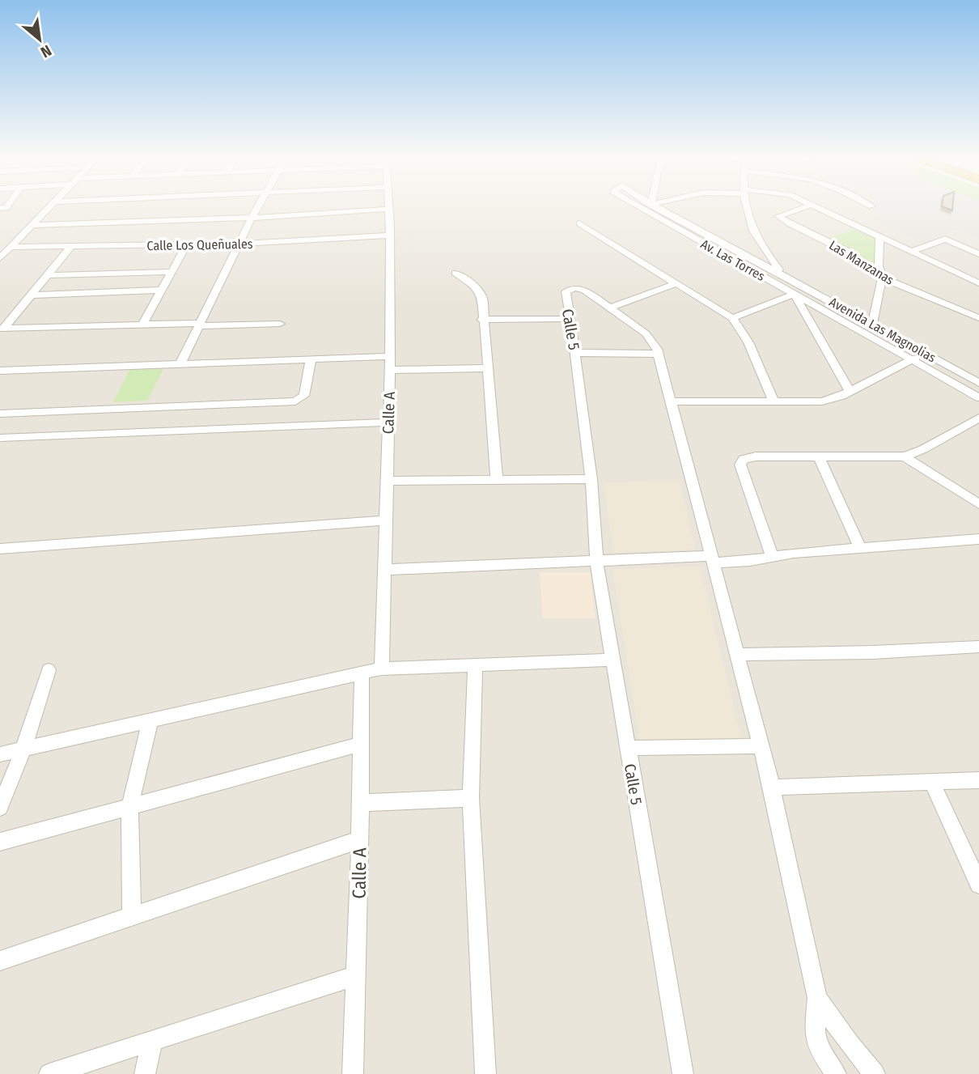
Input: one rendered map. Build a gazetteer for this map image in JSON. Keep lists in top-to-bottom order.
{
  "streets": {
    "street": [
      "Calle Los Queñuales",
      "Av. Las Torres",
      "Las Manzanas",
      "Calle 5",
      "Avenida Las Magnolias",
      "Calle A"
    ]
  },
  "crossings": [
    ["Calle Los Queñuales", "Calle A"],
    ["Av. Las Torres", "Avenida Las Magnolias"]
  ],
  "north": "bottom right"
}
